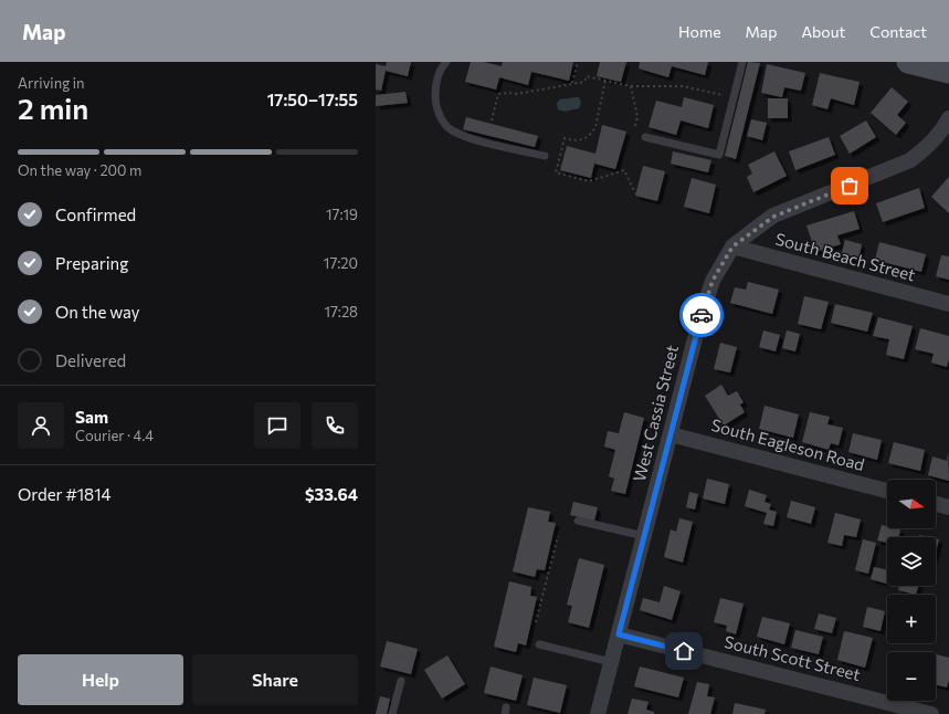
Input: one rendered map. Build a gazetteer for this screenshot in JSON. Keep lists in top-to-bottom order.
{
  "streets": {
    "street": [
      "South Beach Street",
      "West Cassia Street",
      "South Eagleson Road",
      "South Scott Street"
    ]
  },
  "crossings": [
    ["South Beach Street", "West Cassia Street"],
    ["West Cassia Street", "South Eagleson Road"],
    ["West Cassia Street", "South Scott Street"]
  ],
  "north": "right",
  "page": {
    "header": "Map",
    "nav": [
      "Home",
      "Map",
      "About",
      "Contact"
    ],
    "heading": ["2 min", "Arriving in", "17:50–17:55"],
    "panel": [
      "Sam",
      "Courier · 4.4",
      "Order #1814",
      "$33.64"
    ],
    "bar": "On the way · 200 m",
    "list": [
      ["Confirmed", "17:19"],
      ["Preparing", "17:20"],
      ["On the way", "17:28"],
      "Delivered"
    ],
    "map_buttons": ["+", "−"],
    "buttons": ["Help", "Share"]
  }
}
